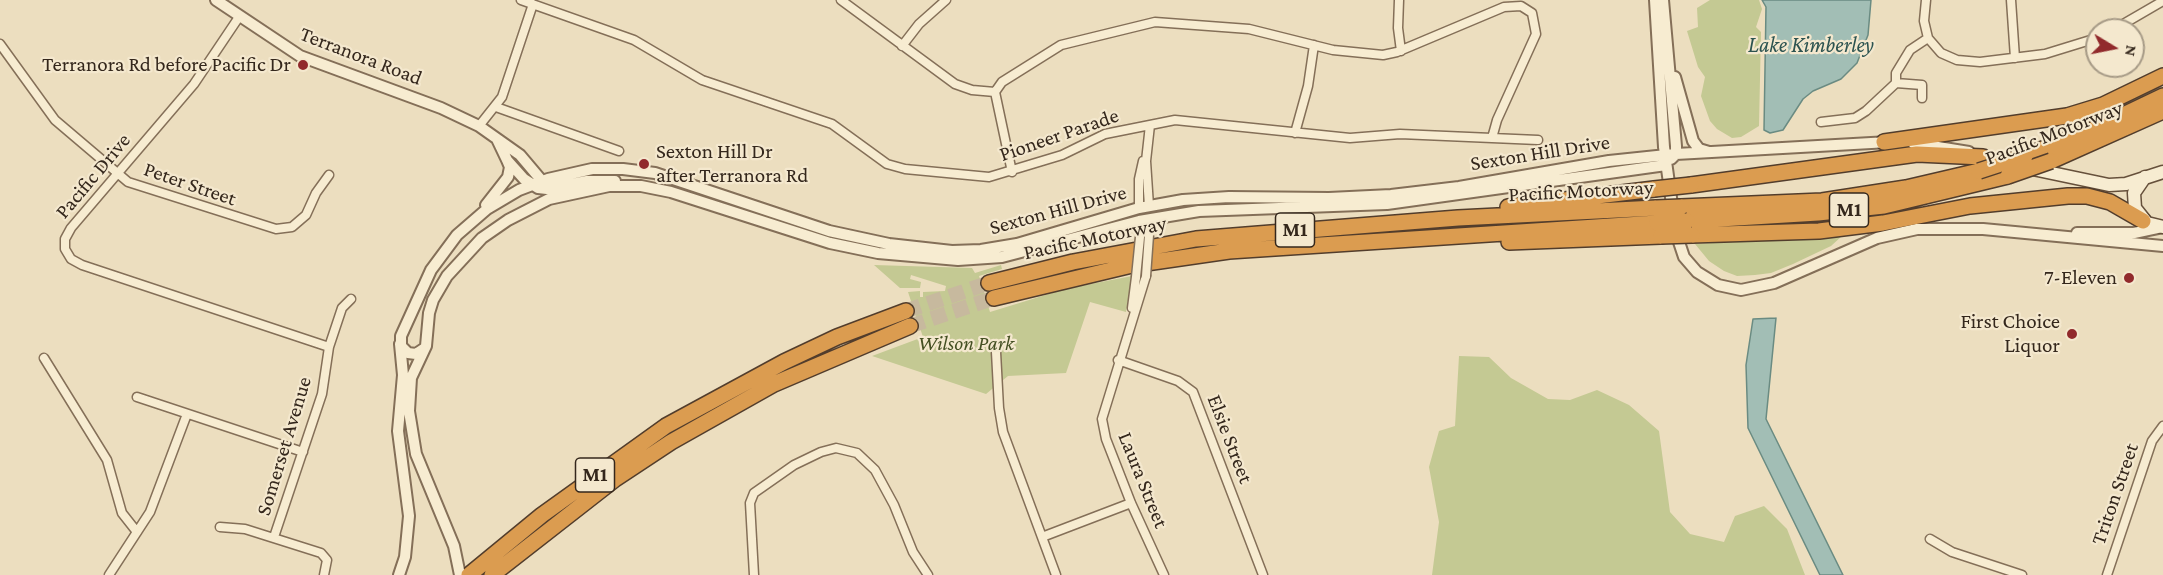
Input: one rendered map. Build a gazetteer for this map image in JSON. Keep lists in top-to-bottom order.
{
  "streets": {
    "highway": ["Pacific Motorway", "M1"],
    "street": [
      "Terranora Road",
      "Pioneer Parade",
      "Sexton Hill Drive",
      "Pacific Drive",
      "Peter Street",
      "Elsie Street",
      "Somerset Avenue",
      "Laura Street",
      "Triton Street"
    ]
  },
  "crossings": [
    ["Terranora Road", "Sexton Hill Drive"],
    ["Terranora Road", "Pacific Drive"],
    ["Pacific Drive", "Peter Street"],
    ["Pacific Drive", "Somerset Avenue"],
    ["Elsie Street", "Laura Street"]
  ],
  "water": ["Lake Kimberley"],
  "parks": ["Wilson Park"],
  "places": [
    "Terranora Rd before Pacific Dr",
    "Sexton Hill Dr after Terranora Rd",
    "7-Eleven",
    "First Choice Liquor"
  ],
  "north": "right"
}
